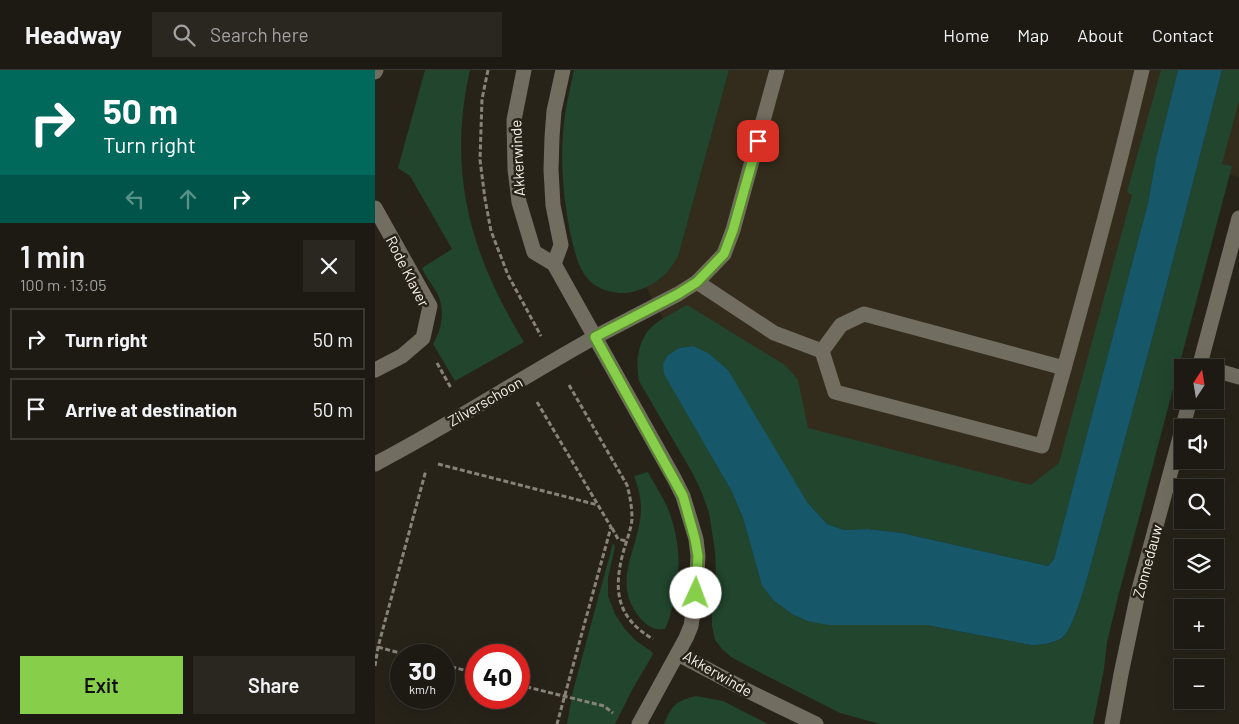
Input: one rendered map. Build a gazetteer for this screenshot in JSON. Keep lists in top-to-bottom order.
{
  "streets": {
    "street": [
      "Akkerwinde",
      "Rode Klaver",
      "Zilverschoon",
      "Zonnedauw"
    ]
  },
  "crossings": [
    ["Akkerwinde", "Zilverschoon"]
  ],
  "north": "top",
  "page": {
    "header": "Headway",
    "search": "Search here",
    "nav": [
      "Home",
      "Map",
      "About",
      "Contact"
    ],
    "turn": ["50 m", "Turn right"],
    "heading": ["1 min", "100 m · 13:05"],
    "list": [
      {
        "name": "Turn right",
        "value": "50 m"
      },
      {
        "name": "Arrive at destination",
        "value": "50 m"
      }
    ],
    "map_buttons": ["+", "−"],
    "speed": "30 km/h",
    "limit": "40",
    "buttons": ["Exit", "Share"]
  }
}
